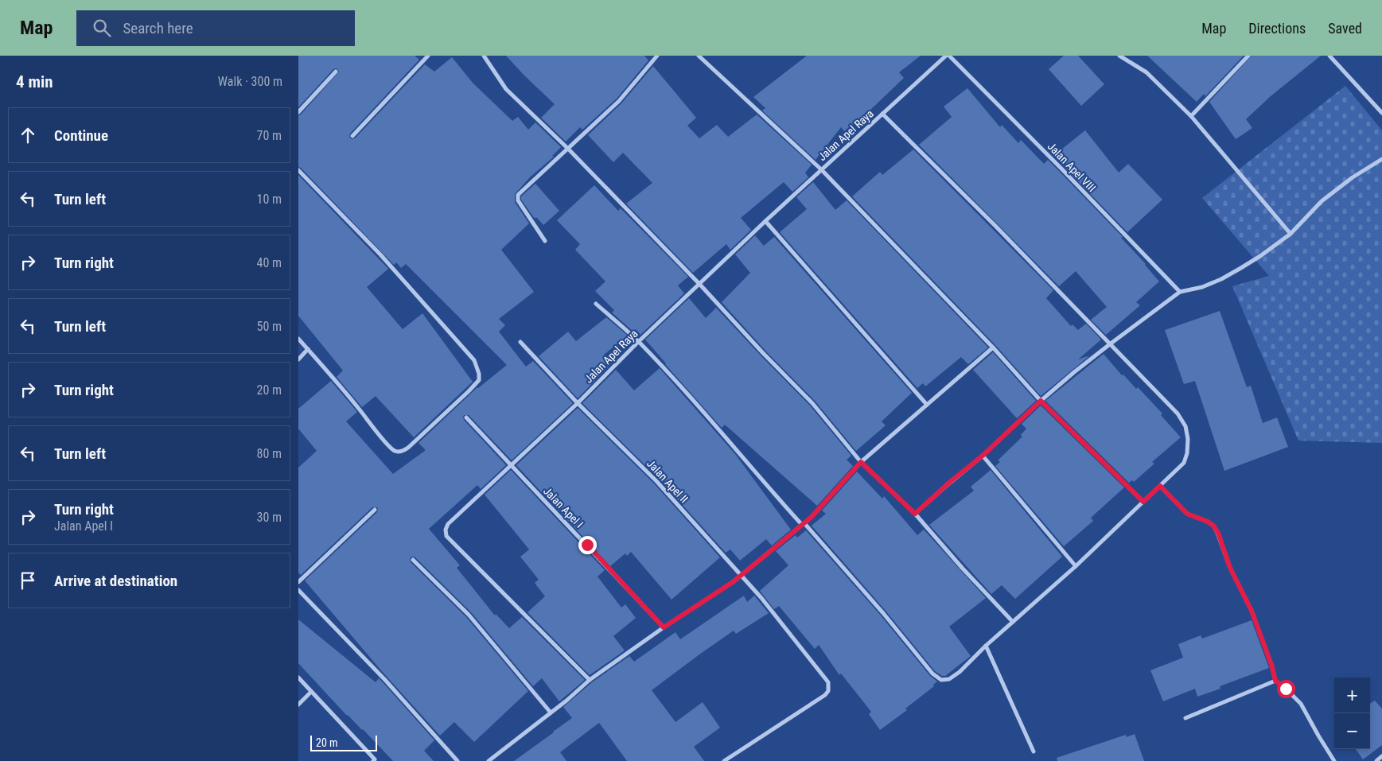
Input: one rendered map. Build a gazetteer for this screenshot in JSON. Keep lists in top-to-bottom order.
{
  "streets": {
    "street": [
      "Jalan Apel Raya",
      "Jalan Apel VIII",
      "Jalan Apel II",
      "Jalan Apel I"
    ]
  },
  "crossings": [
    ["Jalan Apel Raya", "Jalan Apel VIII"],
    ["Jalan Apel Raya", "Jalan Apel II"],
    ["Jalan Apel Raya", "Jalan Apel I"]
  ],
  "scale_bar": "20 m",
  "page": {
    "header": "Map",
    "search": "Search here",
    "nav": ["Map", "Directions", "Saved"],
    "heading": ["4 min", "Walk · 300 m"],
    "list": [
      ["Continue", "70 m"],
      ["Turn left", "10 m"],
      ["Turn right", "40 m"],
      ["Turn left", "50 m"],
      ["Turn right", "20 m"],
      ["Turn left", "80 m"],
      ["Turn right", "Jalan Apel I", "30 m"],
      "Arrive at destination"
    ],
    "map_buttons": ["+", "−"],
    "scale": "20 m"
  }
}
